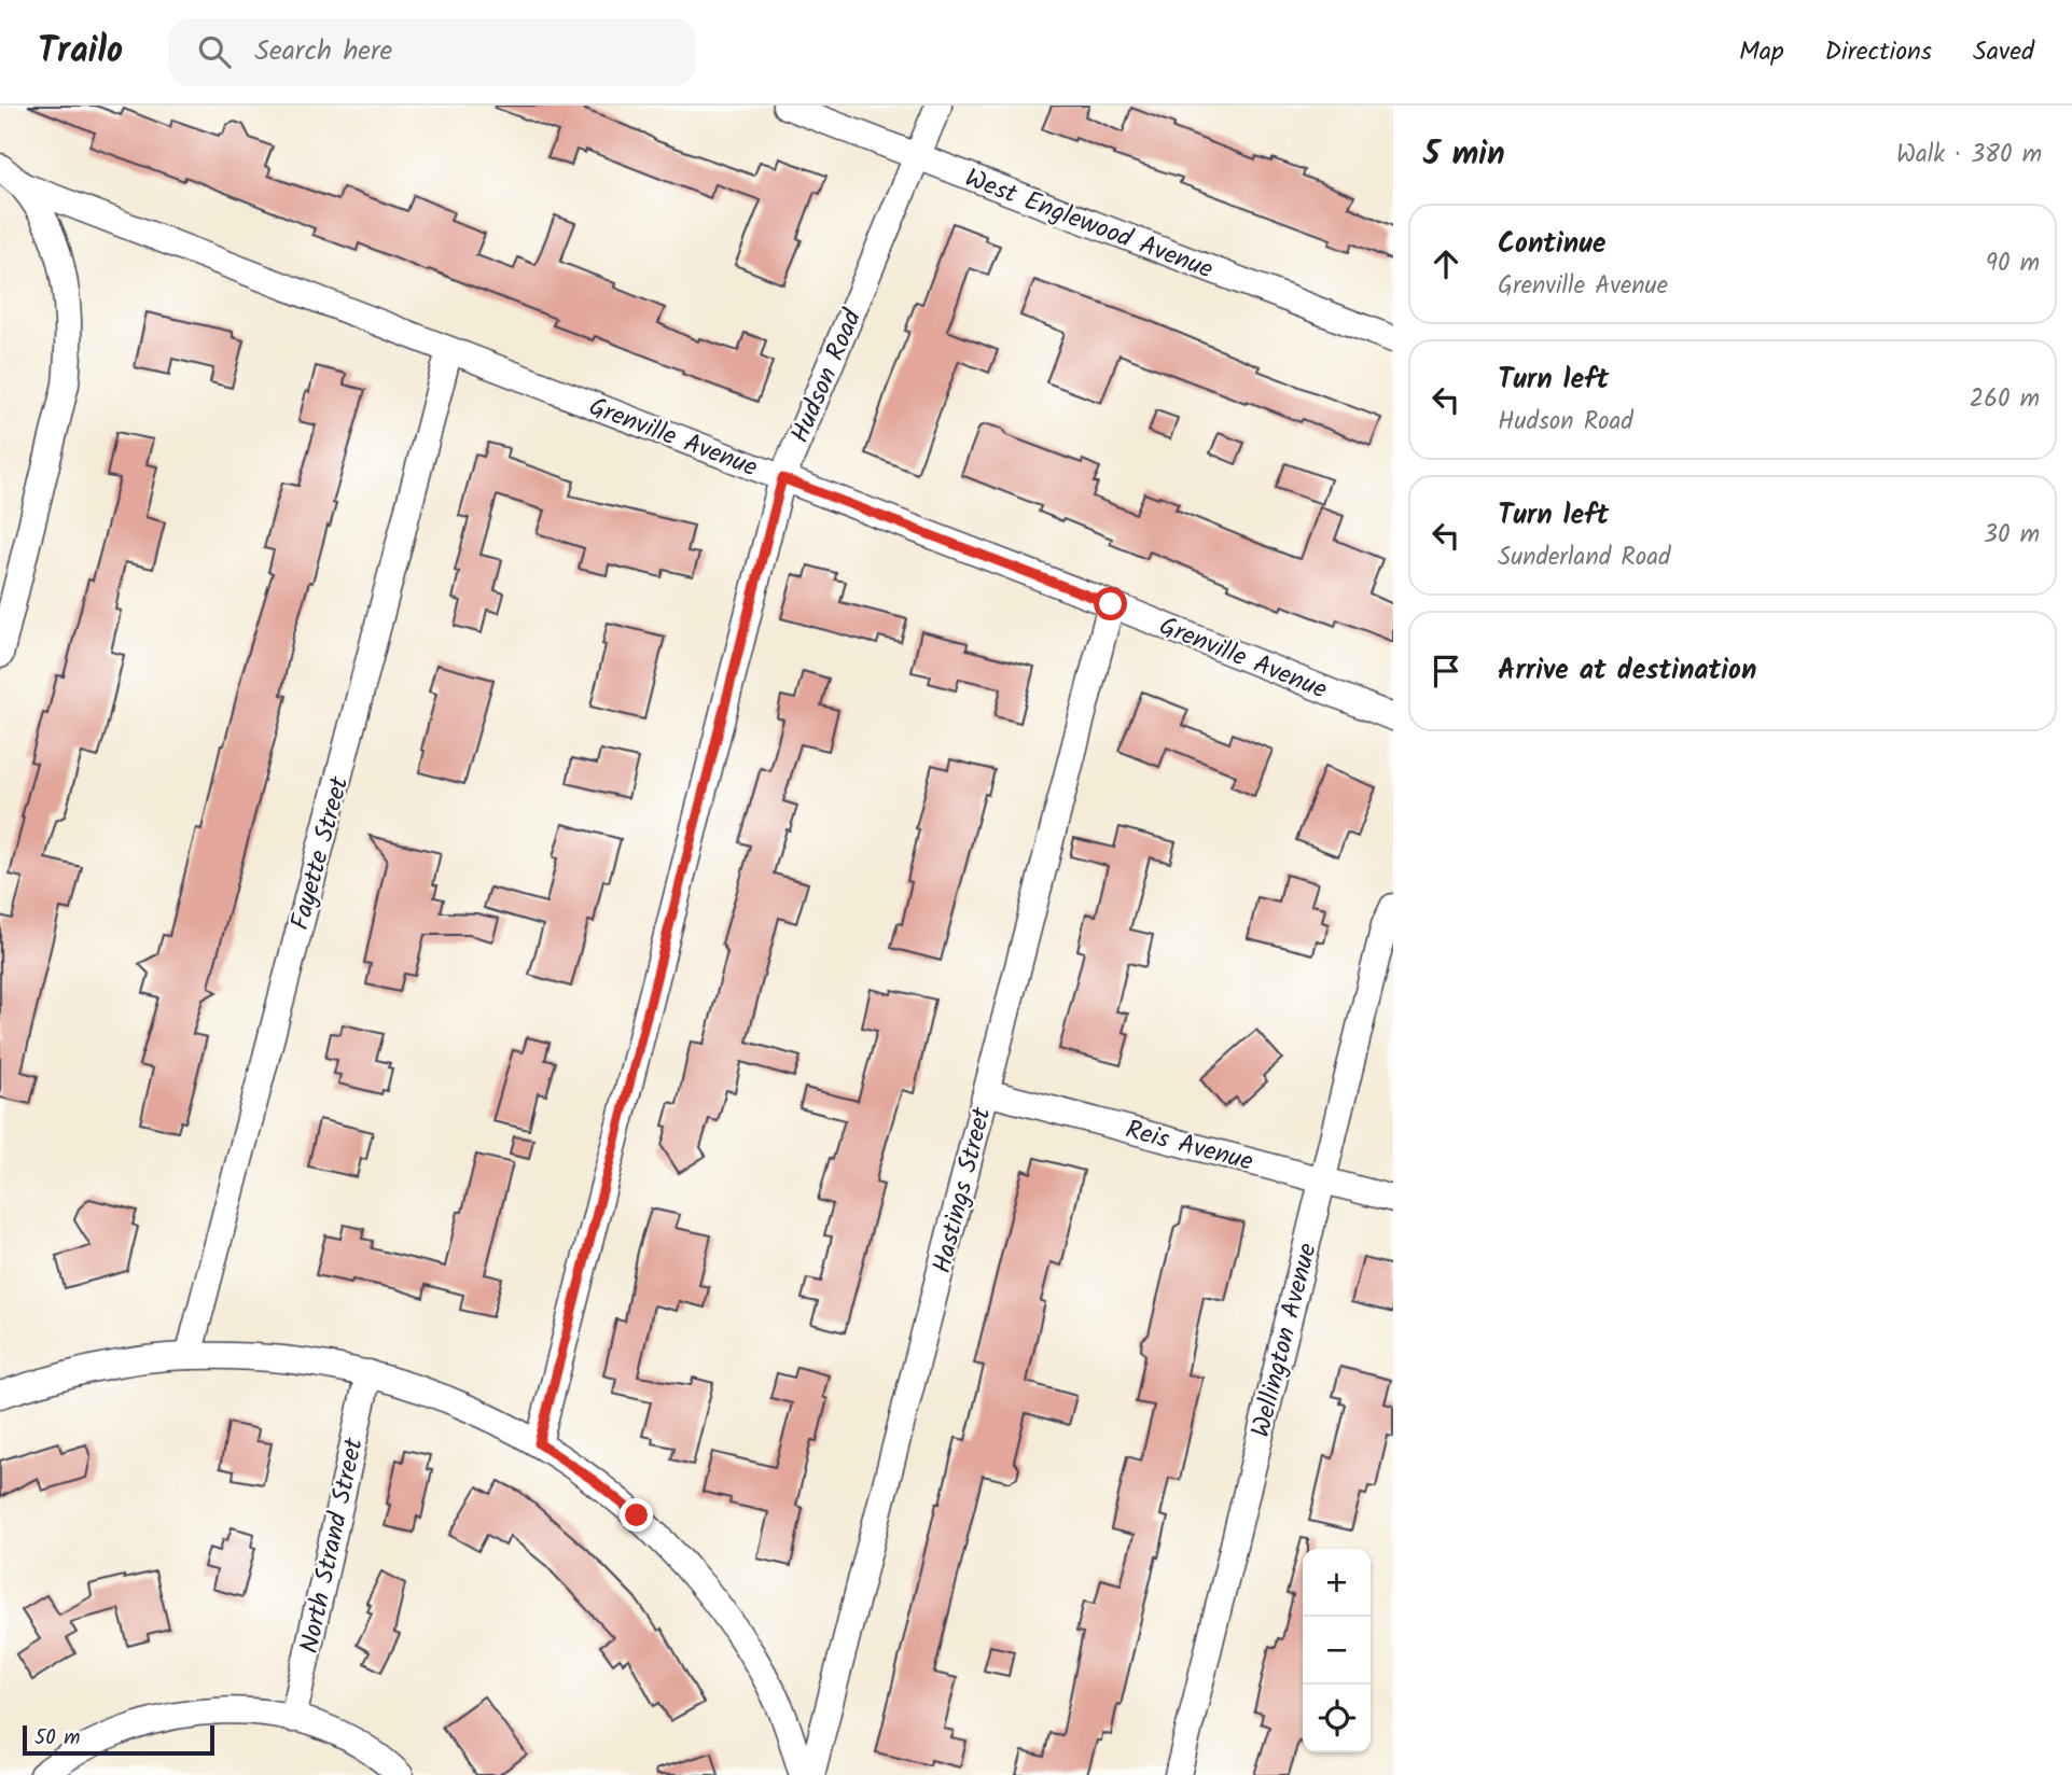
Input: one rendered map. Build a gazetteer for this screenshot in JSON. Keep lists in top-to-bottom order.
{
  "streets": {
    "street": [
      "West Englewood Avenue",
      "Hudson Road",
      "Grenville Avenue",
      "Fayette Street",
      "Reis Avenue",
      "Hastings Street",
      "Wellington Avenue",
      "North Strand Street"
    ]
  },
  "crossings": [
    ["West Englewood Avenue", "Hudson Road"],
    ["Hudson Road", "Grenville Avenue"],
    ["Grenville Avenue", "Fayette Street"],
    ["Grenville Avenue", "Hastings Street"],
    ["Reis Avenue", "Hastings Street"],
    ["Reis Avenue", "Wellington Avenue"]
  ],
  "scale_bar": "50 m",
  "page": {
    "header": "Trailo",
    "search": "Search here",
    "nav": ["Map", "Directions", "Saved"],
    "heading": ["5 min", "Walk · 380 m"],
    "list": [
      ["Continue", "Grenville Avenue", "90 m"],
      ["Turn left", "Hudson Road", "260 m"],
      ["Turn left", "Sunderland Road", "30 m"],
      "Arrive at destination"
    ],
    "map_buttons": ["+", "−"],
    "scale": "50 m"
  }
}
